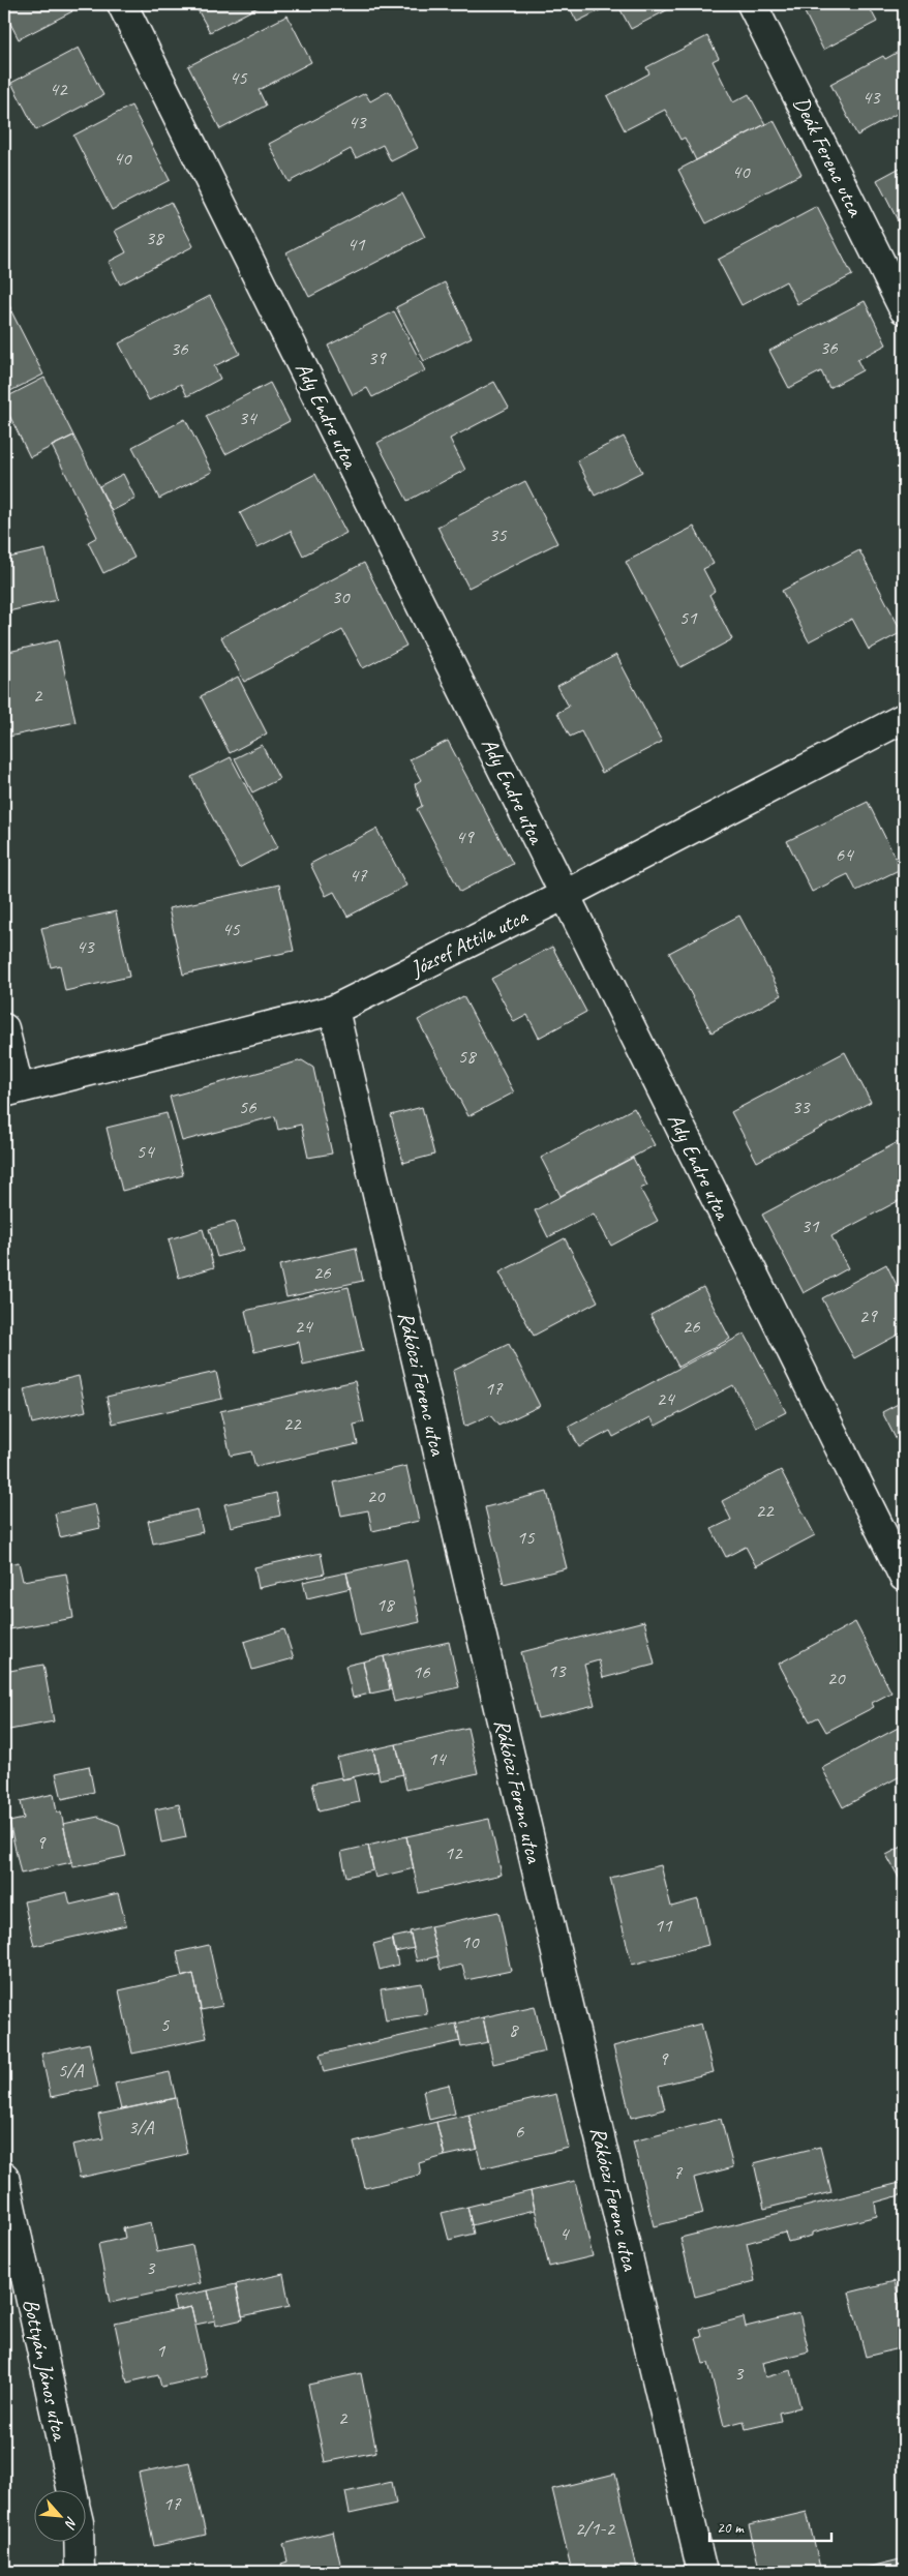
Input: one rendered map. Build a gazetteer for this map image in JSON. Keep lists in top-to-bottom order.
{
  "streets": {
    "street": [
      "Deák Ferenc utca",
      "Ady Endre utca",
      "József Attila utca",
      "Rákóczi Ferenc utca",
      "Bottyán János utca"
    ]
  },
  "crossings": [
    ["Ady Endre utca", "József Attila utca"],
    ["József Attila utca", "Rákóczi Ferenc utca"]
  ],
  "house_numbers": [
    "45",
    "42",
    "43",
    "43",
    "40",
    "40",
    "38",
    "41",
    "36",
    "36",
    "39",
    "34",
    "35",
    "30",
    "51",
    "2",
    "49",
    "64",
    "47",
    "45",
    "43",
    "58",
    "56",
    "33",
    "54",
    "31",
    "26",
    "29",
    "24",
    "26",
    "17",
    "24",
    "22",
    "20",
    "22",
    "15",
    "18",
    "13",
    "16",
    "20",
    "14",
    "9",
    "12",
    "11",
    "10",
    "5",
    "8",
    "9",
    "5/A",
    "3/A",
    "6",
    "7",
    "4",
    "3",
    "1",
    "3",
    "2",
    "17",
    "2/1-2"
  ],
  "scale_bar": "20 m",
  "north": "bottom right"
}
